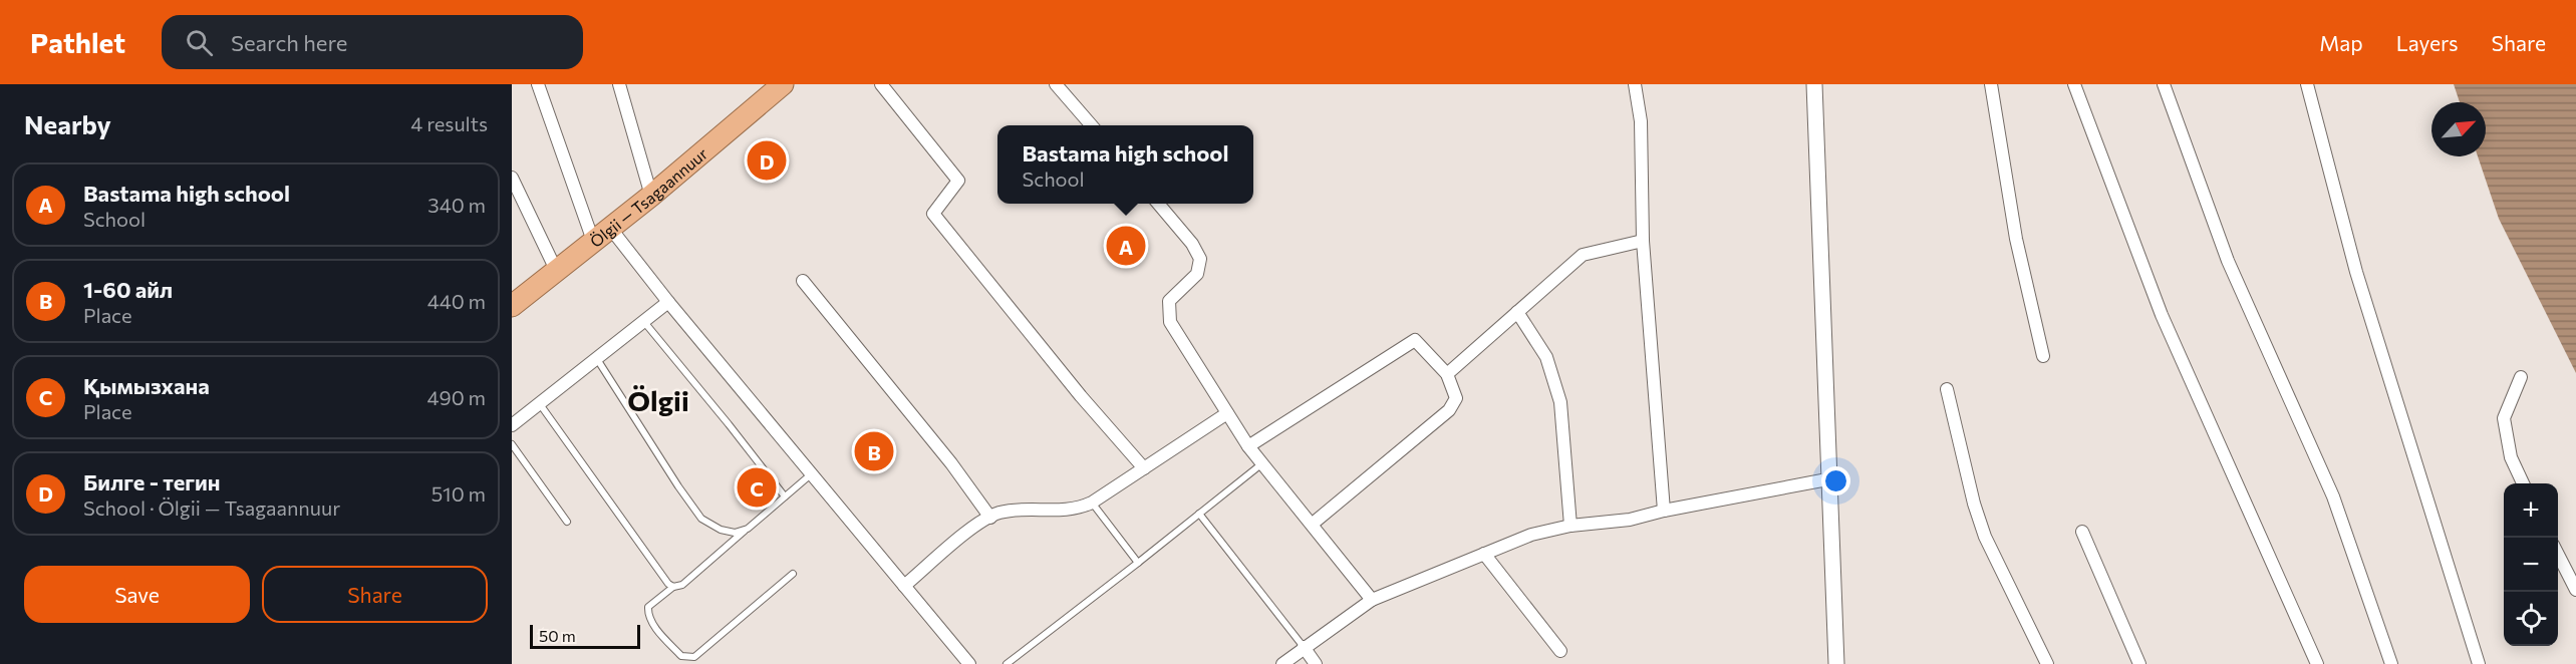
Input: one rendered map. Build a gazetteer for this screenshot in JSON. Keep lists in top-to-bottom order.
{
  "streets": {
    "highway": ["Ölgii — Tsagaannuur"]
  },
  "districts": ["Ölgii"],
  "scale_bar": "50 m",
  "north": "top right",
  "page": {
    "header": "Pathlet",
    "search": "Search here",
    "nav": ["Map", "Layers", "Share"],
    "heading": ["Nearby", "4 results"],
    "popup": ["Bastama high school", "School"],
    "pins": [
      "D",
      "A",
      "B",
      "C"
    ],
    "list": [
      {
        "mark": "A",
        "name": "Bastama high school",
        "note": "School",
        "value": "340 m"
      },
      {
        "mark": "B",
        "name": "1-60 айл",
        "note": "Place",
        "value": "440 m"
      },
      {
        "mark": "C",
        "name": "Қымызхана",
        "note": "Place",
        "value": "490 m"
      },
      {
        "mark": "D",
        "name": "Билге - тегин",
        "note": "School · Ölgii — Tsagaannuur",
        "value": "510 m"
      }
    ],
    "map_buttons": ["+", "−"],
    "buttons": ["Save", "Share"],
    "scale": "50 m"
  }
}
